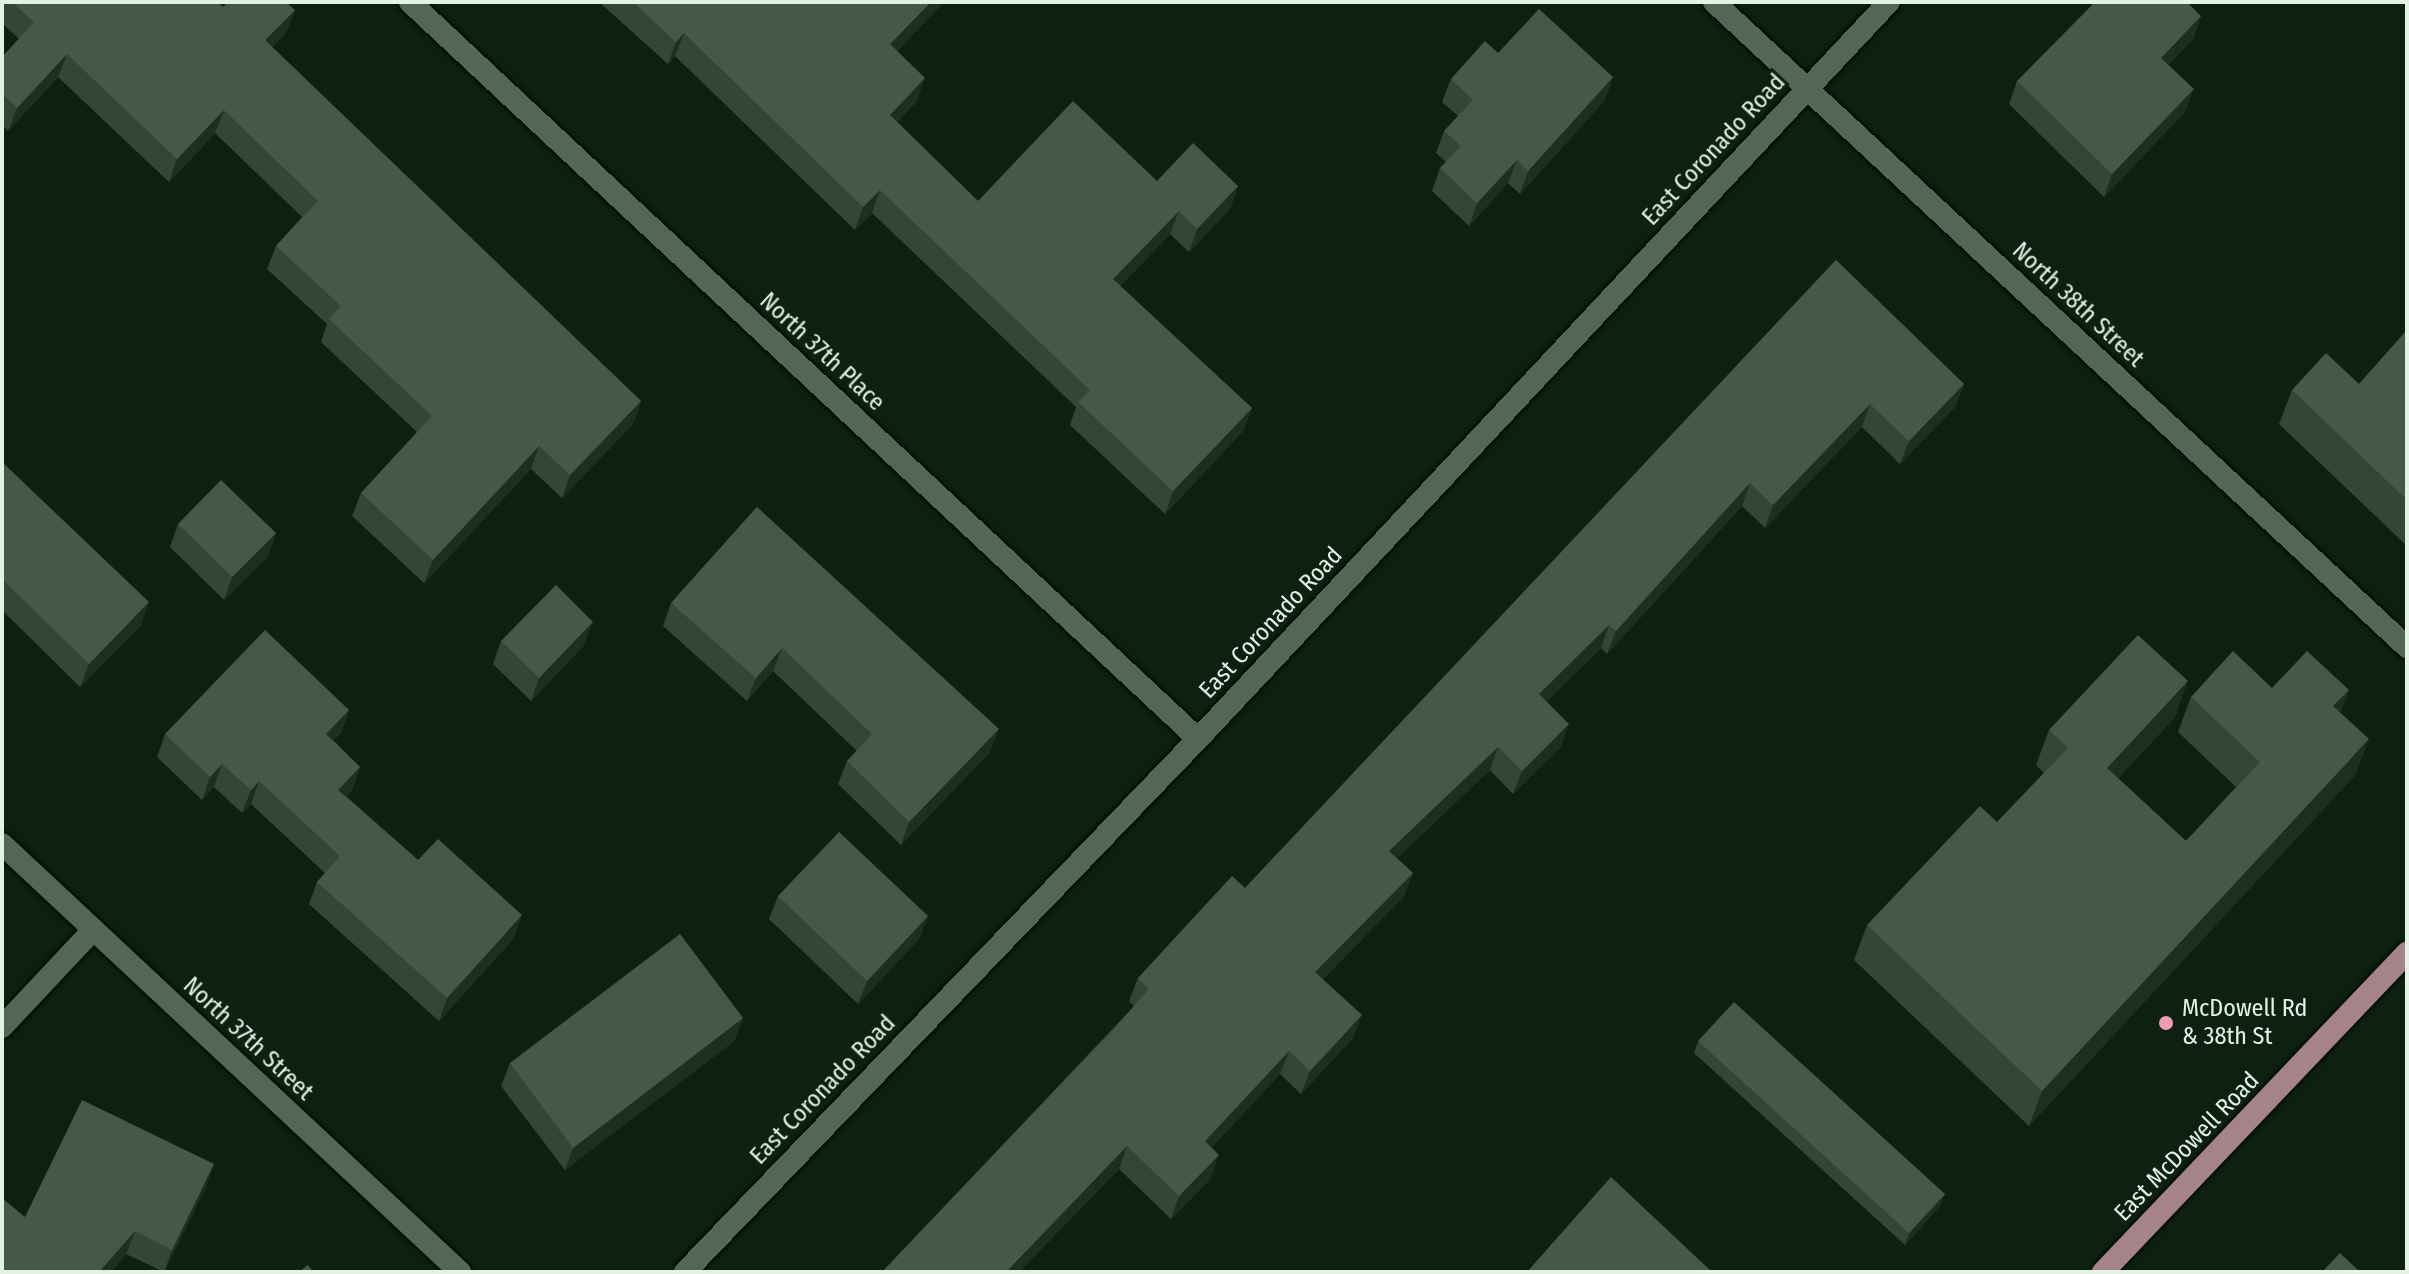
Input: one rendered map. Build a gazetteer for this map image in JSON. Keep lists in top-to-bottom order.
{
  "streets": {
    "main road": ["East McDowell Road"],
    "street": [
      "East Coronado Road",
      "North 38th Street",
      "North 37th Place",
      "North 37th Street"
    ]
  },
  "crossings": [
    ["East Coronado Road", "North 38th Street"],
    ["East Coronado Road", "North 37th Place"]
  ],
  "places": ["McDowell Rd & 38th St"]
}
